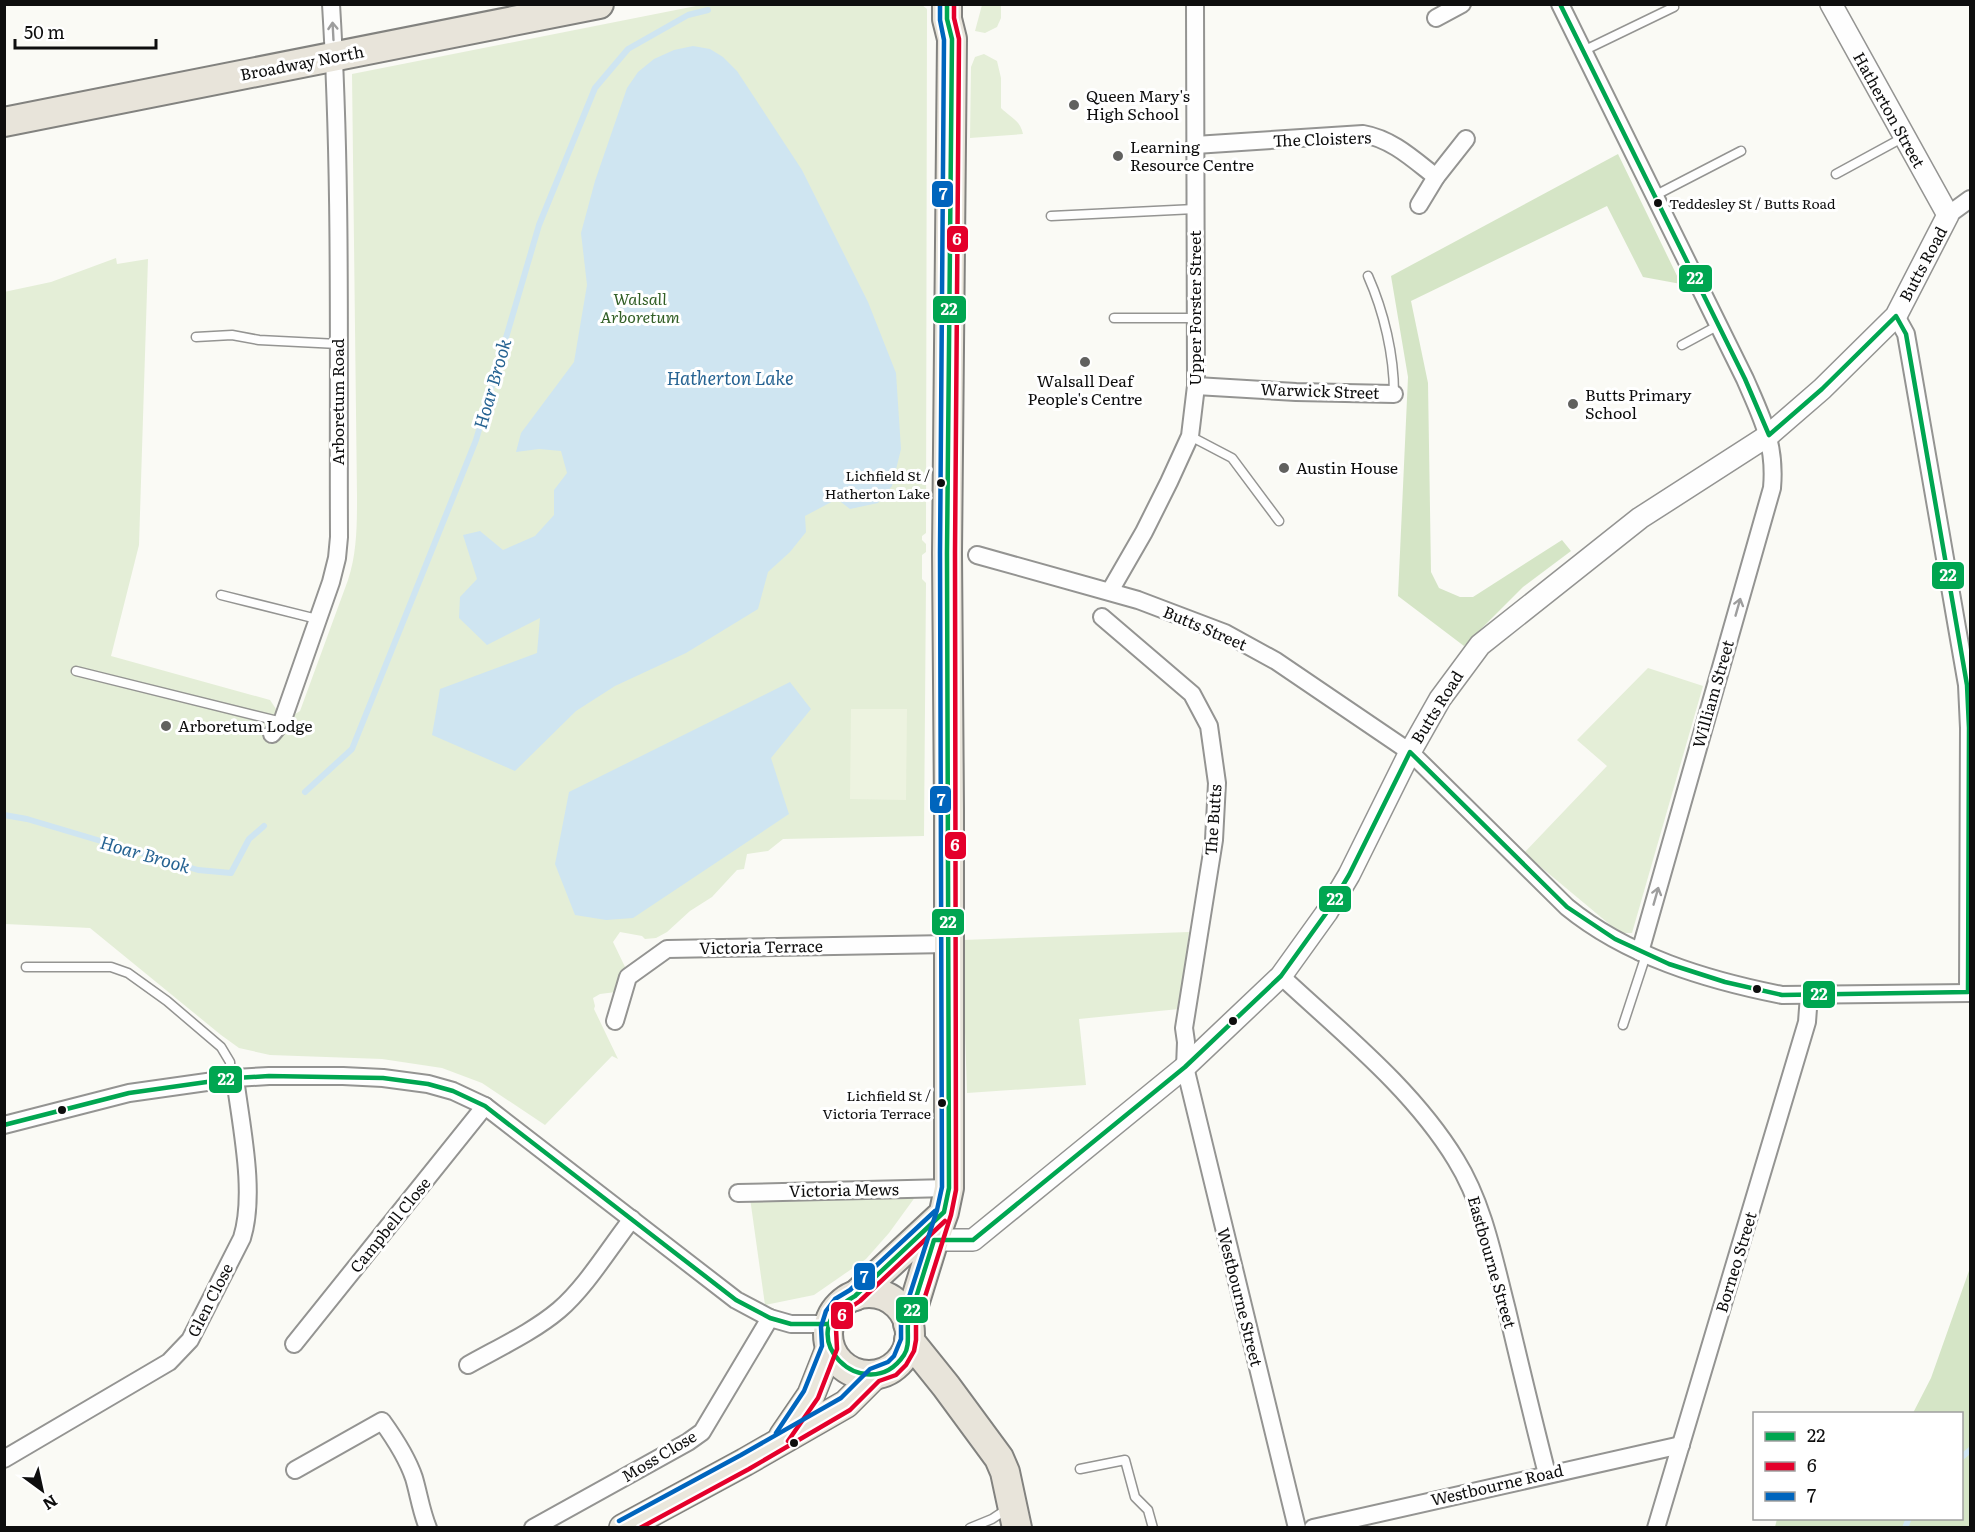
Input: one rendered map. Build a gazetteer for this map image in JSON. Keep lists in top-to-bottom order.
{
  "streets": {
    "highway": ["Broadway North"],
    "street": [
      "Hatherton Street",
      "The Cloisters",
      "Butts Road",
      "Upper Forster Street",
      "Warwick Street",
      "Arboretum Road",
      "Butts Street",
      "William Street",
      "The Butts",
      "Victoria Terrace",
      "Victoria Mews",
      "Campbell Close",
      "Eastbourne Street",
      "Borneo Street",
      "Westbourne Street",
      "Glen Close",
      "Moss Close",
      "Westbourne Road"
    ]
  },
  "crossings": [
    ["Broadway North", "Arboretum Road"],
    ["Hatherton Street", "Butts Road"],
    ["The Cloisters", "Upper Forster Street"],
    ["Butts Road", "Butts Street"],
    ["Butts Road", "William Street"],
    ["Butts Road", "The Butts"],
    ["Butts Road", "Eastbourne Street"],
    ["Butts Road", "Westbourne Street"],
    ["Upper Forster Street", "Warwick Street"],
    ["Upper Forster Street", "Butts Street"],
    ["Butts Street", "William Street"],
    ["Butts Street", "Borneo Street"],
    ["The Butts", "Westbourne Street"],
    ["Eastbourne Street", "Westbourne Road"],
    ["Borneo Street", "Westbourne Road"]
  ],
  "one_way": ["William Street"],
  "water": ["Hatherton Lake", "Hoar Brook"],
  "parks": ["Walsall Arboretum"],
  "places": [
    "Queen Mary's High School",
    "Learning Resource Centre",
    "Teddesley St / Butts Road",
    "Walsall Deaf People's Centre",
    "Butts Primary School",
    "Austin House",
    "Lichfield St / Hatherton Lake",
    "Arboretum Lodge",
    "Lichfield St / Victoria Terrace"
  ],
  "lines": ["transit line 22", "transit line 6", "transit line 7"],
  "legend": ["22", "6", "7"],
  "scale_bar": "50 m",
  "north": "bottom right"
}
